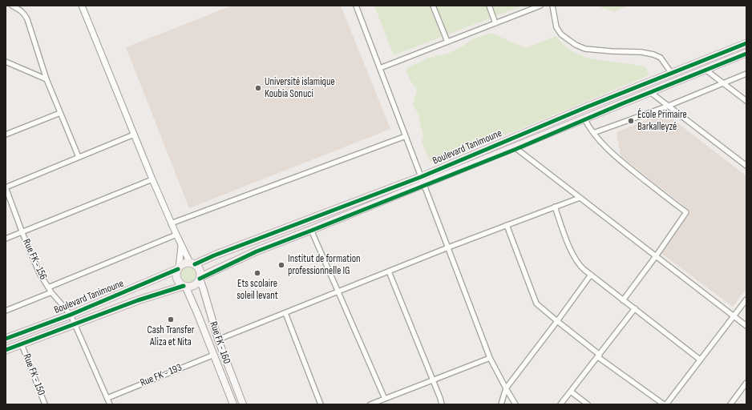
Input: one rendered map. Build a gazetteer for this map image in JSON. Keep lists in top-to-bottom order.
{
  "streets": {
    "main road": ["Boulevard Tanimoune", "Rue FK - 160"],
    "street": ["Rue FK - 156", "Rue FK - 150", "Rue FK - 193"]
  },
  "crossings": [
    ["Boulevard Tanimoune", "Rue FK - 156"],
    ["Boulevard Tanimoune", "Rue FK - 160"],
    ["Boulevard Tanimoune", "Rue FK - 150"],
    ["Rue FK - 156", "Rue FK - 193"],
    ["Rue FK - 160", "Rue FK - 193"]
  ],
  "places": [
    "Université islamique Koubia Sonuci",
    "École Primaire Barkalleyzé",
    "Institut de formation professionnelle IG",
    "Ets scolaire soleil levant",
    "Cash Transfer Aliza et Nita"
  ]
}
